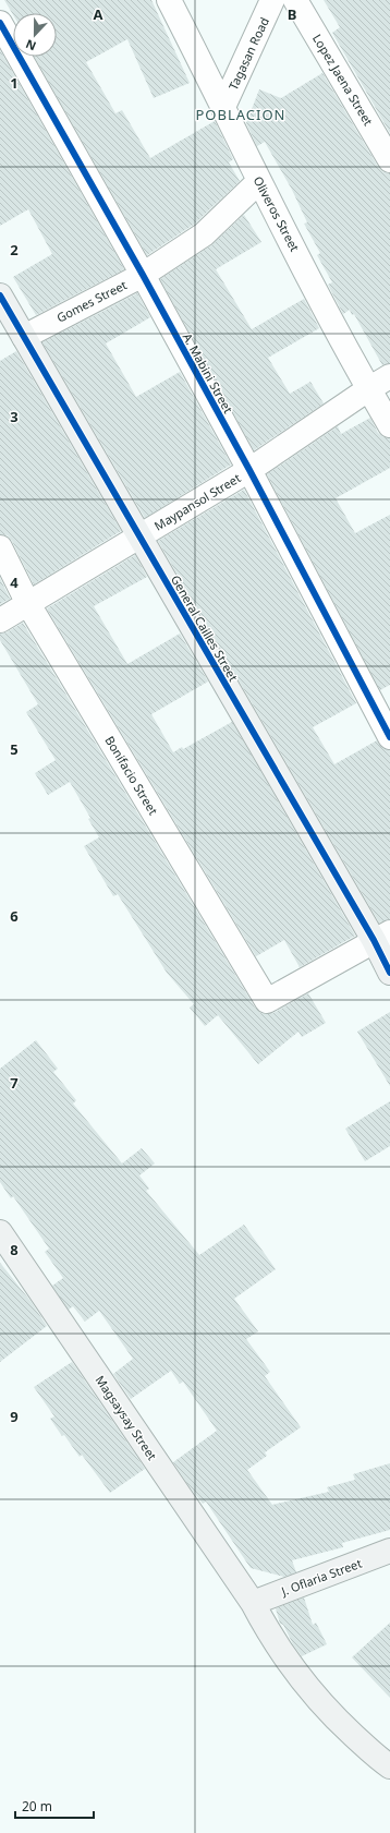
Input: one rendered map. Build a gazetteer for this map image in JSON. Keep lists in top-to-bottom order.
{
  "streets": {
    "street": [
      "Tagasan Road",
      "Lopez Jaena Street",
      "Oliveros Street",
      "Gomes Street",
      "A. Mabini Street",
      "Maypansol Street",
      "General Cailles Street",
      "Bonifacio Street",
      "Magsaysay Street",
      "J. Oflaria Street"
    ]
  },
  "crossings": [
    ["Tagasan Road", "Oliveros Street"],
    ["Oliveros Street", "Gomes Street"],
    ["Oliveros Street", "Maypansol Street"],
    ["Gomes Street", "A. Mabini Street"],
    ["Gomes Street", "General Cailles Street"],
    ["A. Mabini Street", "Maypansol Street"],
    ["Maypansol Street", "General Cailles Street"],
    ["Maypansol Street", "Bonifacio Street"],
    ["General Cailles Street", "Bonifacio Street"],
    ["Magsaysay Street", "J. Oflaria Street"]
  ],
  "districts": ["POBLACION"],
  "scale_bar": "20 m",
  "north": "bottom",
  "grid": {
    "columns": ["A", "B"],
    "rows": [
      "1",
      "2",
      "3",
      "4",
      "5",
      "6",
      "7",
      "8",
      "9"
    ]
  }
}
